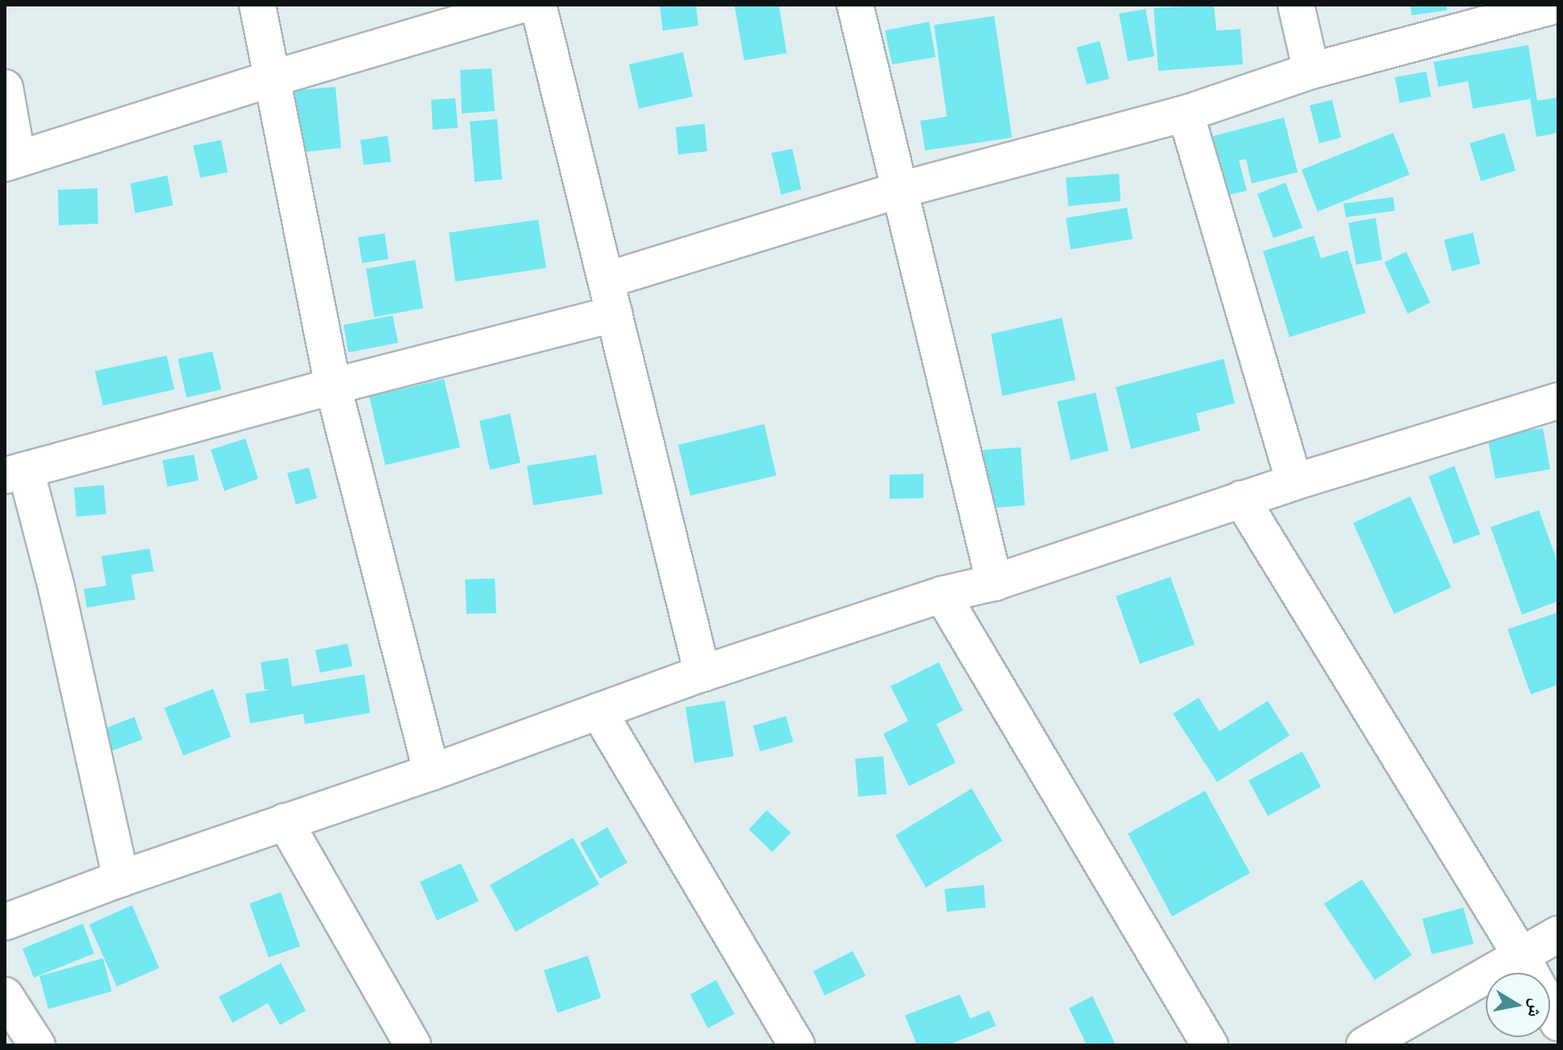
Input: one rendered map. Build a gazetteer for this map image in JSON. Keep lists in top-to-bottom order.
{
  "north": "right"
}
